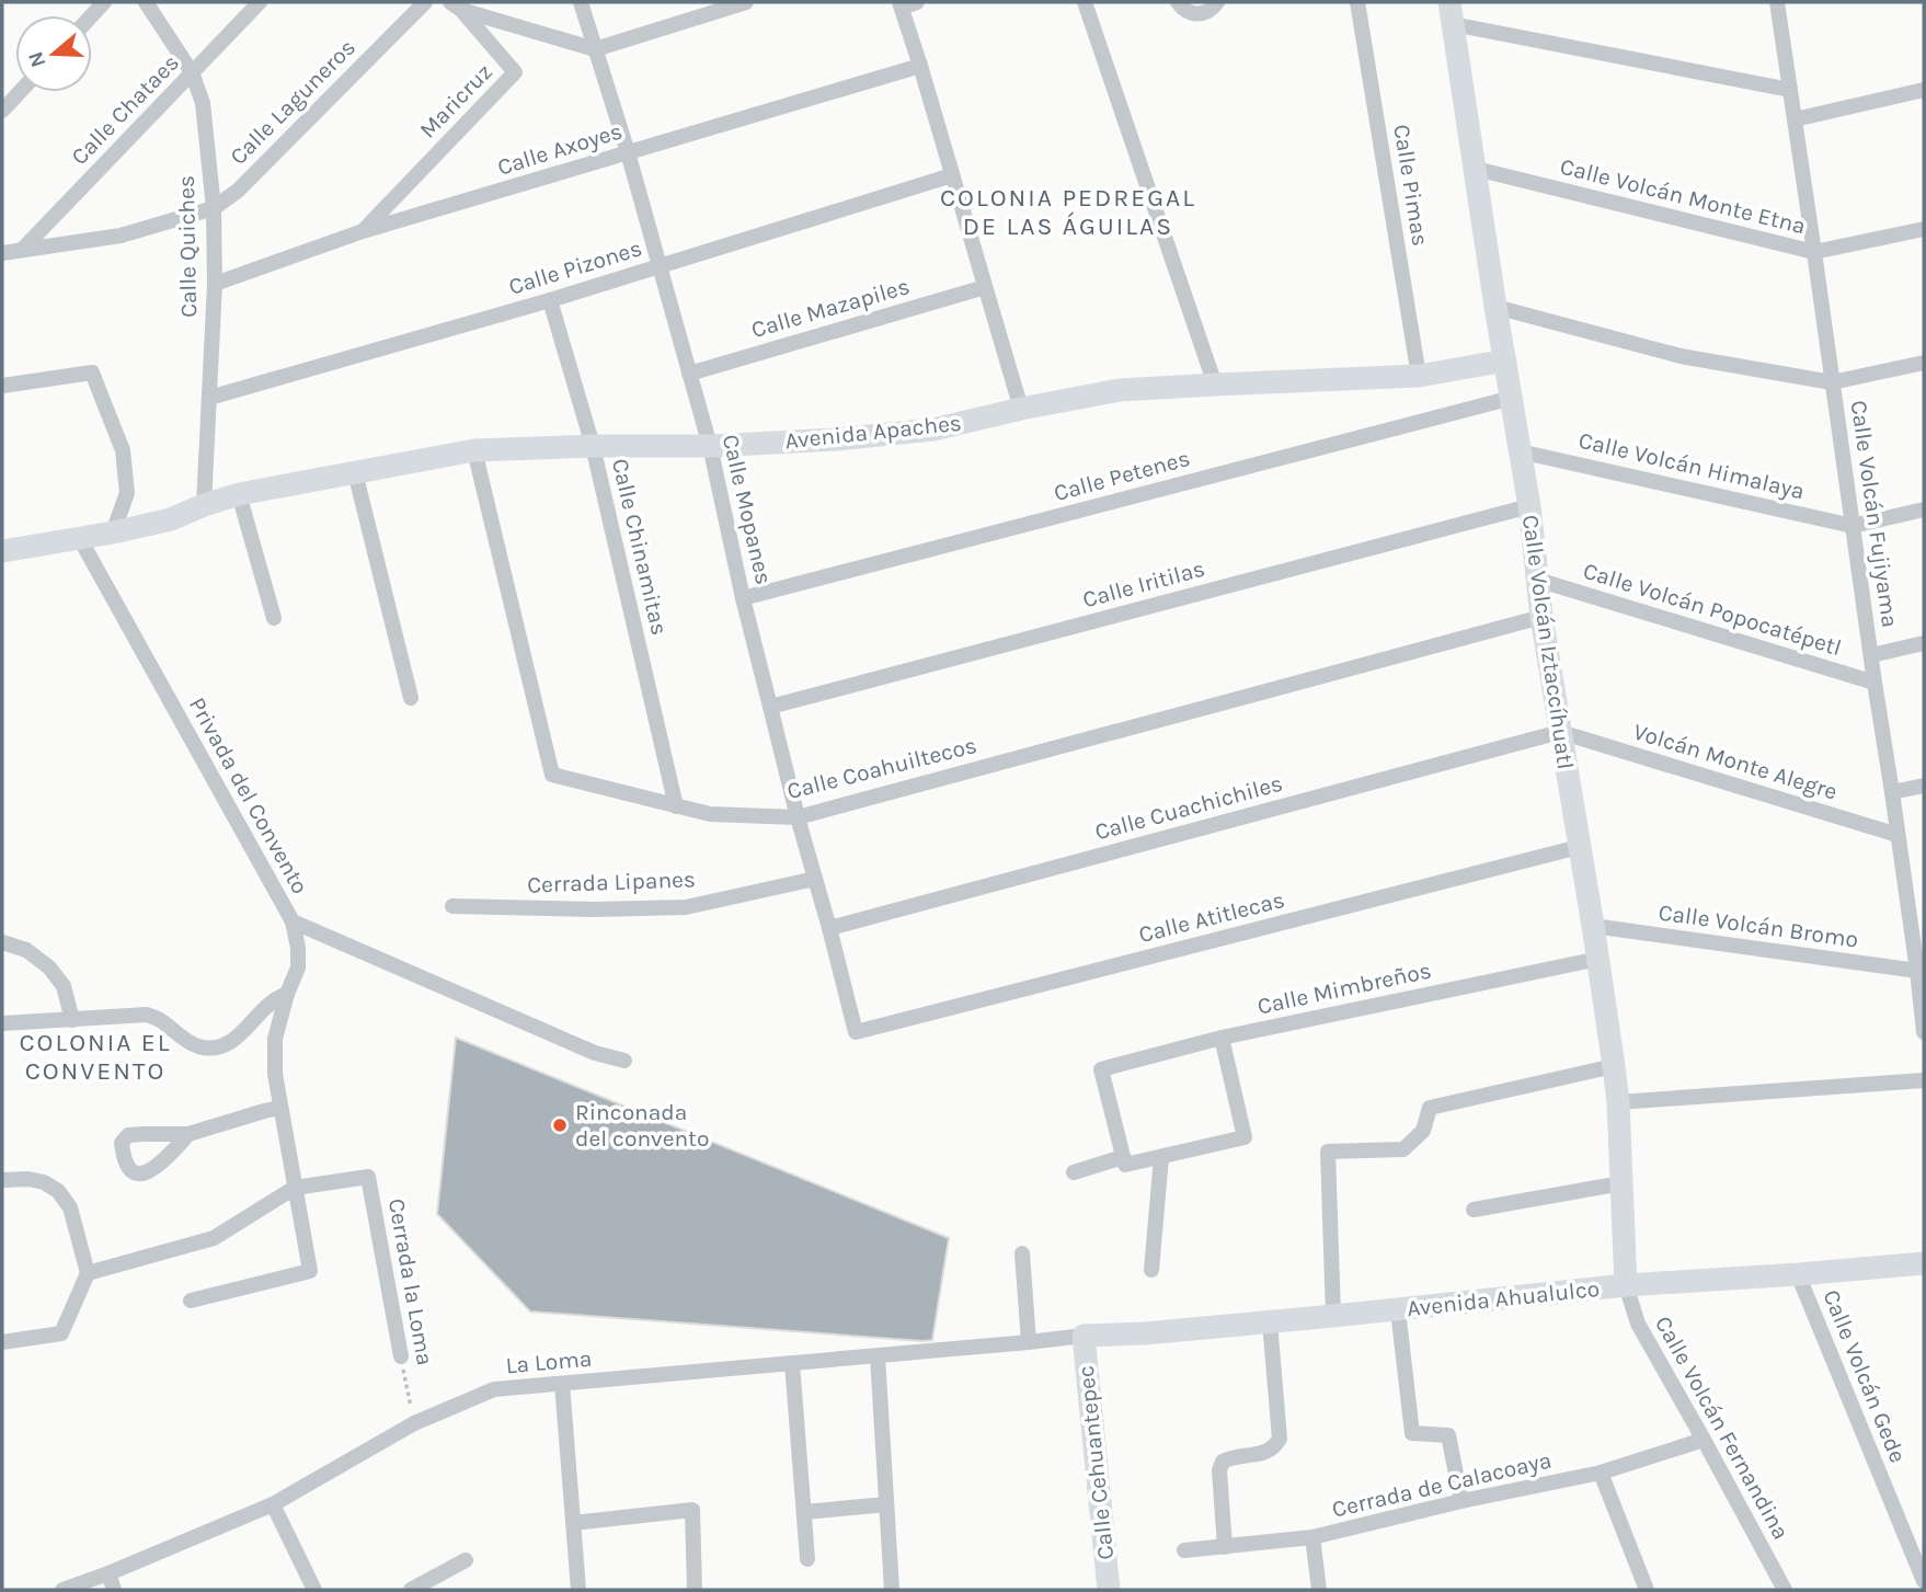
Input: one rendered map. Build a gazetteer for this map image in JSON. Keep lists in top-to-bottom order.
{
  "streets": {
    "street": [
      "Maricruz",
      "Calle Laguneros",
      "Calle Chataes",
      "Calle Axoyes",
      "Calle Pimas",
      "Calle Volcán Monte Etna",
      "Calle Quiches",
      "Calle Pizones",
      "Calle Mazapiles",
      "Avenida Apaches",
      "Calle Volcán Himalaya",
      "Calle Petenes",
      "Calle Mopanes",
      "Calle Volcán Fujiyama",
      "Calle Chinamitas",
      "Calle Iritilas",
      "Calle Volcán Popocatépetl",
      "Calle Volcán Iztaccíhuatl",
      "Volcán Monte Alegre",
      "Calle Coahuiltecos",
      "Privada del Convento",
      "Calle Cuachichiles",
      "Cerrada Lipanes",
      "Calle Atitlecas",
      "Calle Volcán Bromo",
      "Calle Mimbreños",
      "Cerrada la Loma",
      "Avenida Ahualulco",
      "La Loma",
      "Calle Volcán Gede",
      "Calle Volcán Fernandina",
      "Calle Cehuantepec",
      "Cerrada de Calacoaya"
    ]
  },
  "crossings": [
    ["Maricruz", "Calle Axoyes"],
    ["Calle Laguneros", "Calle Chataes"],
    ["Calle Laguneros", "Calle Quiches"],
    ["Calle Chataes", "Calle Quiches"],
    ["Calle Axoyes", "Calle Quiches"],
    ["Calle Axoyes", "Calle Mopanes"],
    ["Calle Pimas", "Avenida Apaches"],
    ["Calle Volcán Monte Etna", "Calle Volcán Fujiyama"],
    ["Calle Volcán Monte Etna", "Calle Volcán Iztaccíhuatl"],
    ["Calle Quiches", "Calle Pizones"],
    ["Calle Quiches", "Avenida Apaches"],
    ["Calle Pizones", "Calle Mopanes"],
    ["Calle Pizones", "Calle Chinamitas"],
    ["Calle Mazapiles", "Calle Mopanes"],
    ["Avenida Apaches", "Calle Mopanes"],
    ["Avenida Apaches", "Calle Chinamitas"],
    ["Avenida Apaches", "Calle Volcán Iztaccíhuatl"],
    ["Avenida Apaches", "Calle Coahuiltecos"],
    ["Avenida Apaches", "Privada del Convento"],
    ["Calle Volcán Himalaya", "Calle Volcán Fujiyama"],
    ["Calle Volcán Himalaya", "Calle Volcán Iztaccíhuatl"],
    ["Calle Petenes", "Calle Mopanes"],
    ["Calle Petenes", "Calle Volcán Iztaccíhuatl"],
    ["Calle Mopanes", "Calle Iritilas"],
    ["Calle Mopanes", "Calle Coahuiltecos"],
    ["Calle Mopanes", "Calle Cuachichiles"],
    ["Calle Mopanes", "Cerrada Lipanes"],
    ["Calle Mopanes", "Calle Atitlecas"],
    ["Calle Volcán Fujiyama", "Calle Volcán Popocatépetl"],
    ["Calle Volcán Fujiyama", "Volcán Monte Alegre"],
    ["Calle Volcán Fujiyama", "Calle Volcán Bromo"],
    ["Calle Chinamitas", "Calle Coahuiltecos"],
    ["Calle Iritilas", "Calle Volcán Iztaccíhuatl"],
    ["Calle Volcán Popocatépetl", "Calle Volcán Iztaccíhuatl"],
    ["Calle Volcán Iztaccíhuatl", "Volcán Monte Alegre"],
    ["Calle Volcán Iztaccíhuatl", "Calle Coahuiltecos"],
    ["Calle Volcán Iztaccíhuatl", "Calle Cuachichiles"],
    ["Calle Volcán Iztaccíhuatl", "Calle Atitlecas"],
    ["Calle Volcán Iztaccíhuatl", "Calle Volcán Bromo"],
    ["Calle Volcán Iztaccíhuatl", "Calle Mimbreños"],
    ["Calle Volcán Iztaccíhuatl", "Avenida Ahualulco"],
    ["Calle Volcán Iztaccíhuatl", "Calle Volcán Fernandina"],
    ["Volcán Monte Alegre", "Calle Cuachichiles"],
    ["Cerrada la Loma", "La Loma"],
    ["Avenida Ahualulco", "La Loma"],
    ["Avenida Ahualulco", "Calle Volcán Gede"],
    ["Avenida Ahualulco", "Calle Volcán Fernandina"],
    ["Avenida Ahualulco", "Calle Cehuantepec"],
    ["La Loma", "Calle Cehuantepec"],
    ["Calle Volcán Fernandina", "Cerrada de Calacoaya"]
  ],
  "districts": ["COLONIA PEDREGAL DE LAS ÁGUILAS", "COLONIA EL CONVENTO"],
  "places": ["Rinconada del convento"],
  "north": "left"
}
